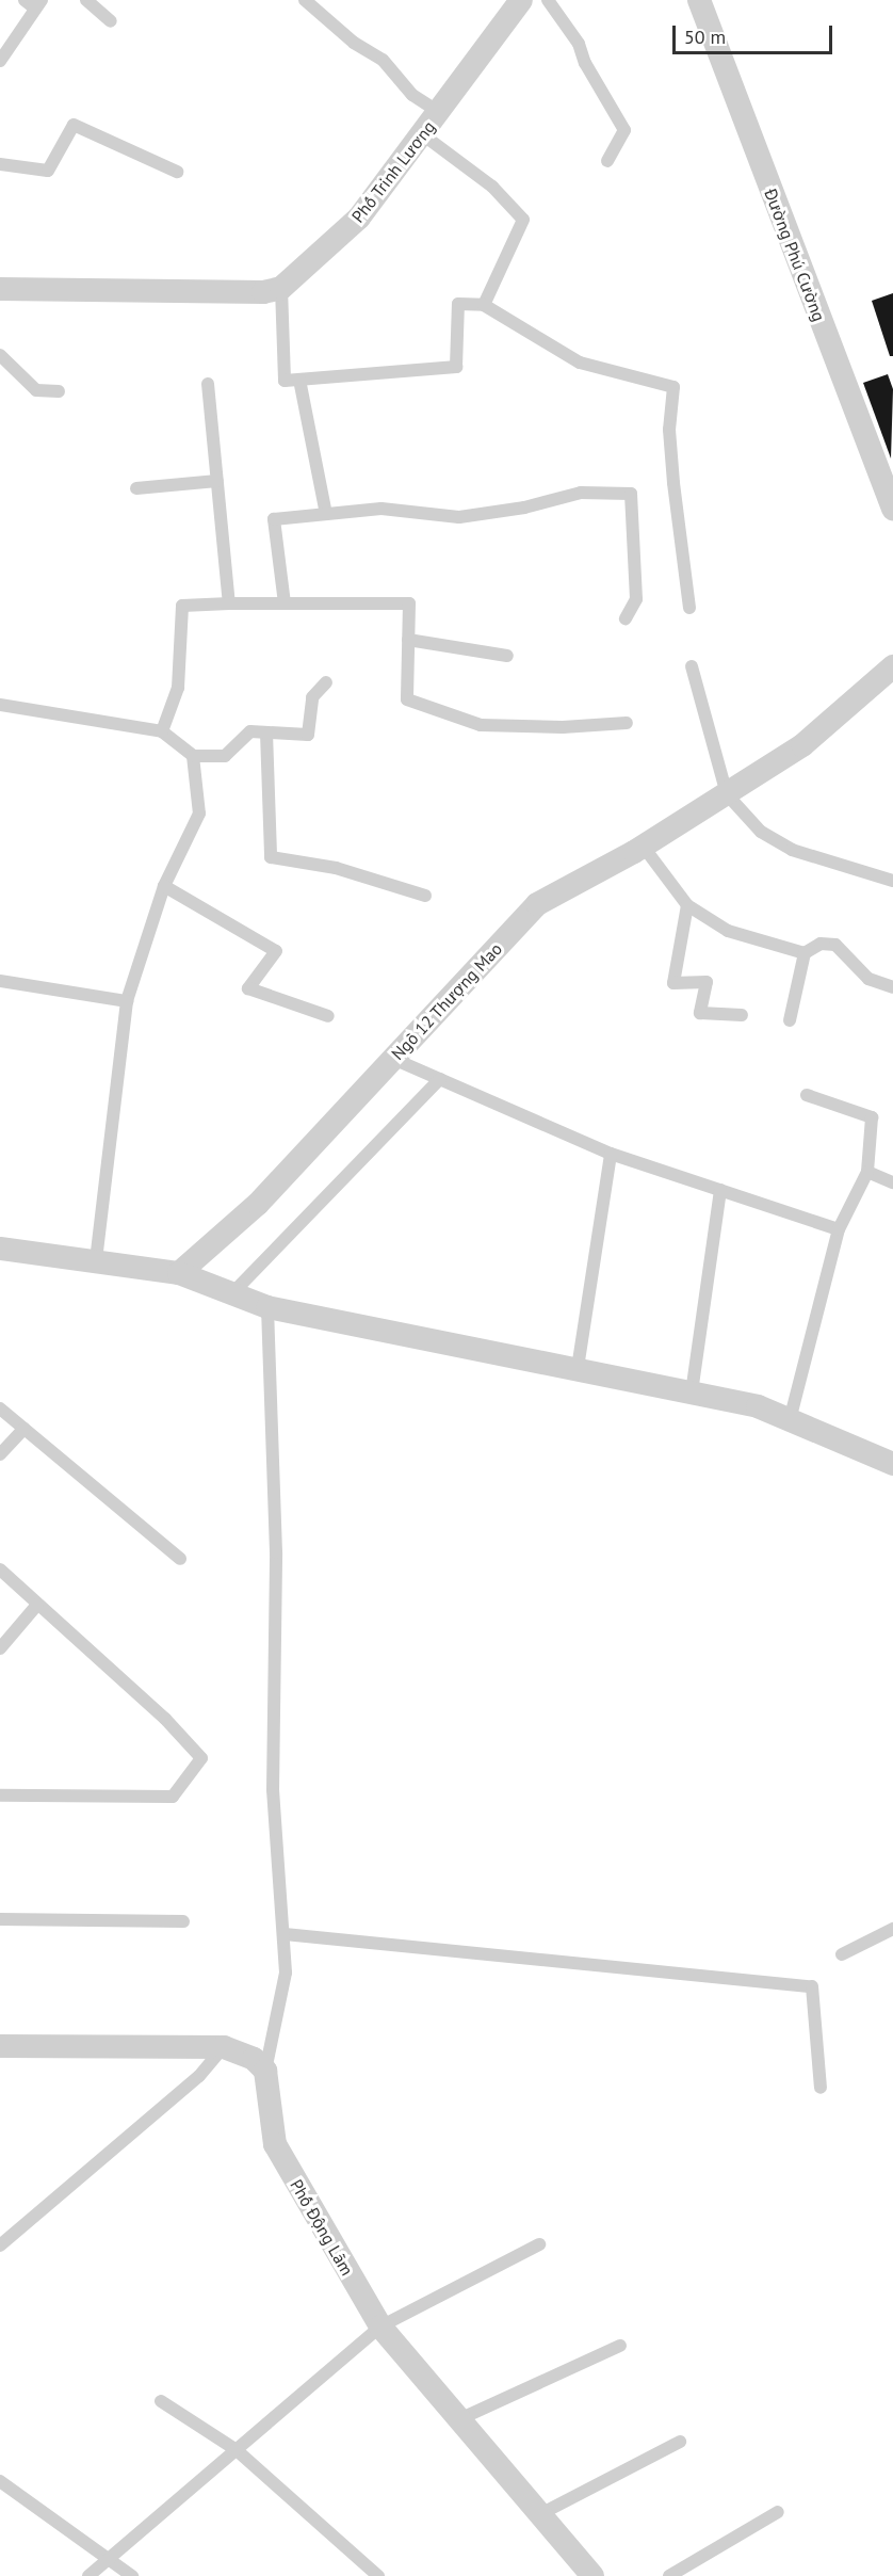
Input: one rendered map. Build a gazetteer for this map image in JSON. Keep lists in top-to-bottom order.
{
  "streets": {
    "street": [
      "Phố Trinh Lương",
      "Đường Phú Cường",
      "Ngõ 12 Thượng Mao",
      "Phố Động Lãm"
    ]
  },
  "scale_bar": "50 m"
}
